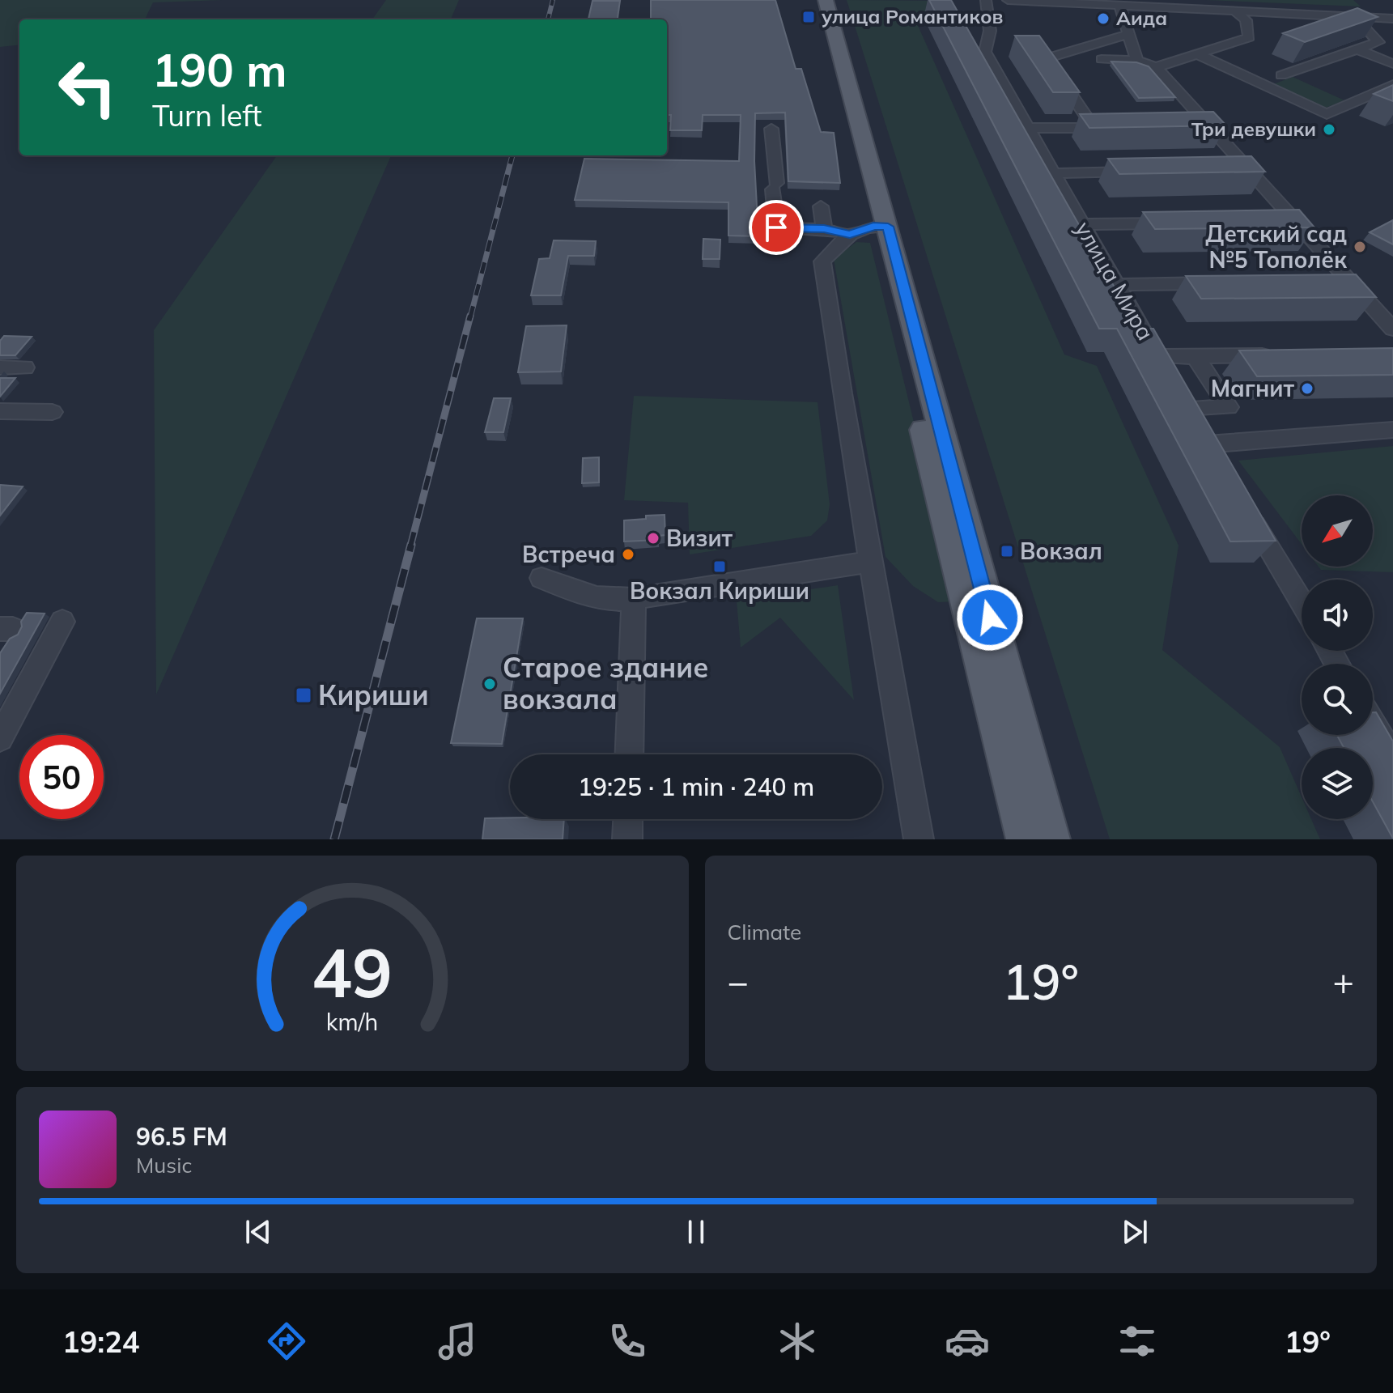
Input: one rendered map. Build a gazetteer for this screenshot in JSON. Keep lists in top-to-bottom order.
{
  "streets": {
    "street": ["улица Мира"]
  },
  "places": {
    "transit": [
      "улица Романтиков",
      "Вокзал",
      "Вокзал Кириши",
      "Кириши"
    ],
    "other": [
      "Аида",
      "Три девушки",
      "Детский сад №5 Тополёк",
      "Магнит",
      "Визит",
      "Встреча",
      "Старое здание вокзала"
    ]
  },
  "north": "bottom left",
  "page": {
    "turn": ["190 m", "Turn left"],
    "limit": "50",
    "trip": "19:25 · 1 min · 240 m",
    "tile": "Climate",
    "heat": ["−", "19°", "+"],
    "song": ["96.5 FM", "Music"],
    "tabs": ["19:24", "19°"],
    "gauge": ["49", "km/h"]
  }
}
